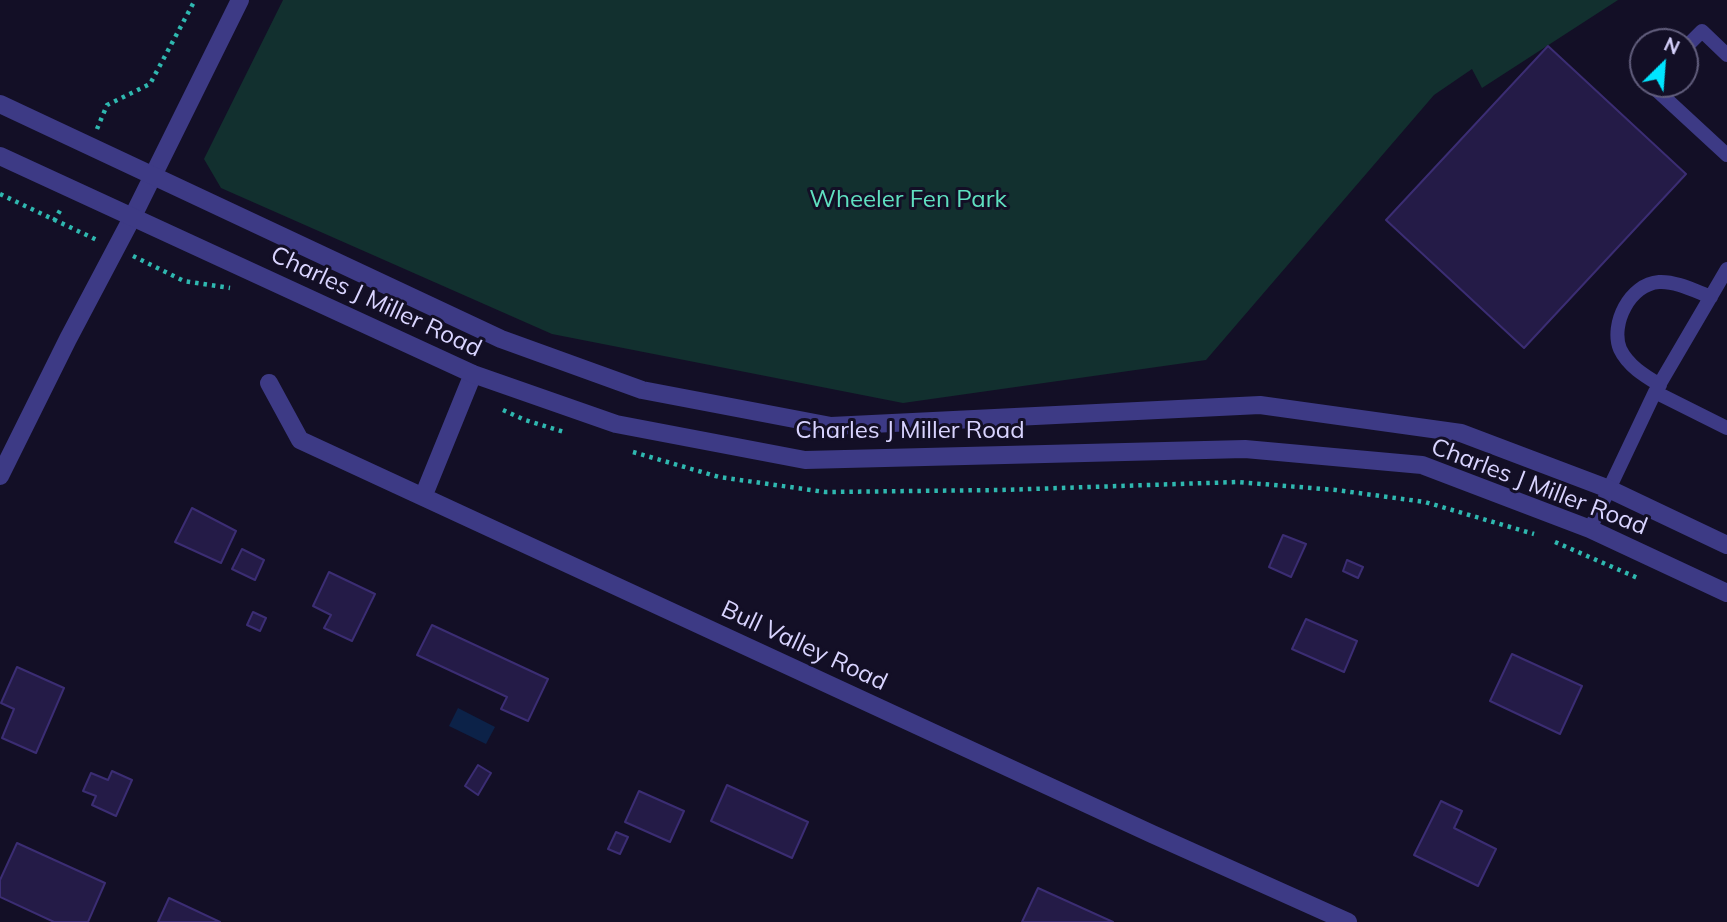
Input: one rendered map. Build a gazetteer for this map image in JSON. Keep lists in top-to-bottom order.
{
  "streets": {
    "street": ["Charles J Miller Road", "Bull Valley Road"]
  },
  "parks": ["Wheeler Fen Park"],
  "north": "top right"
}
